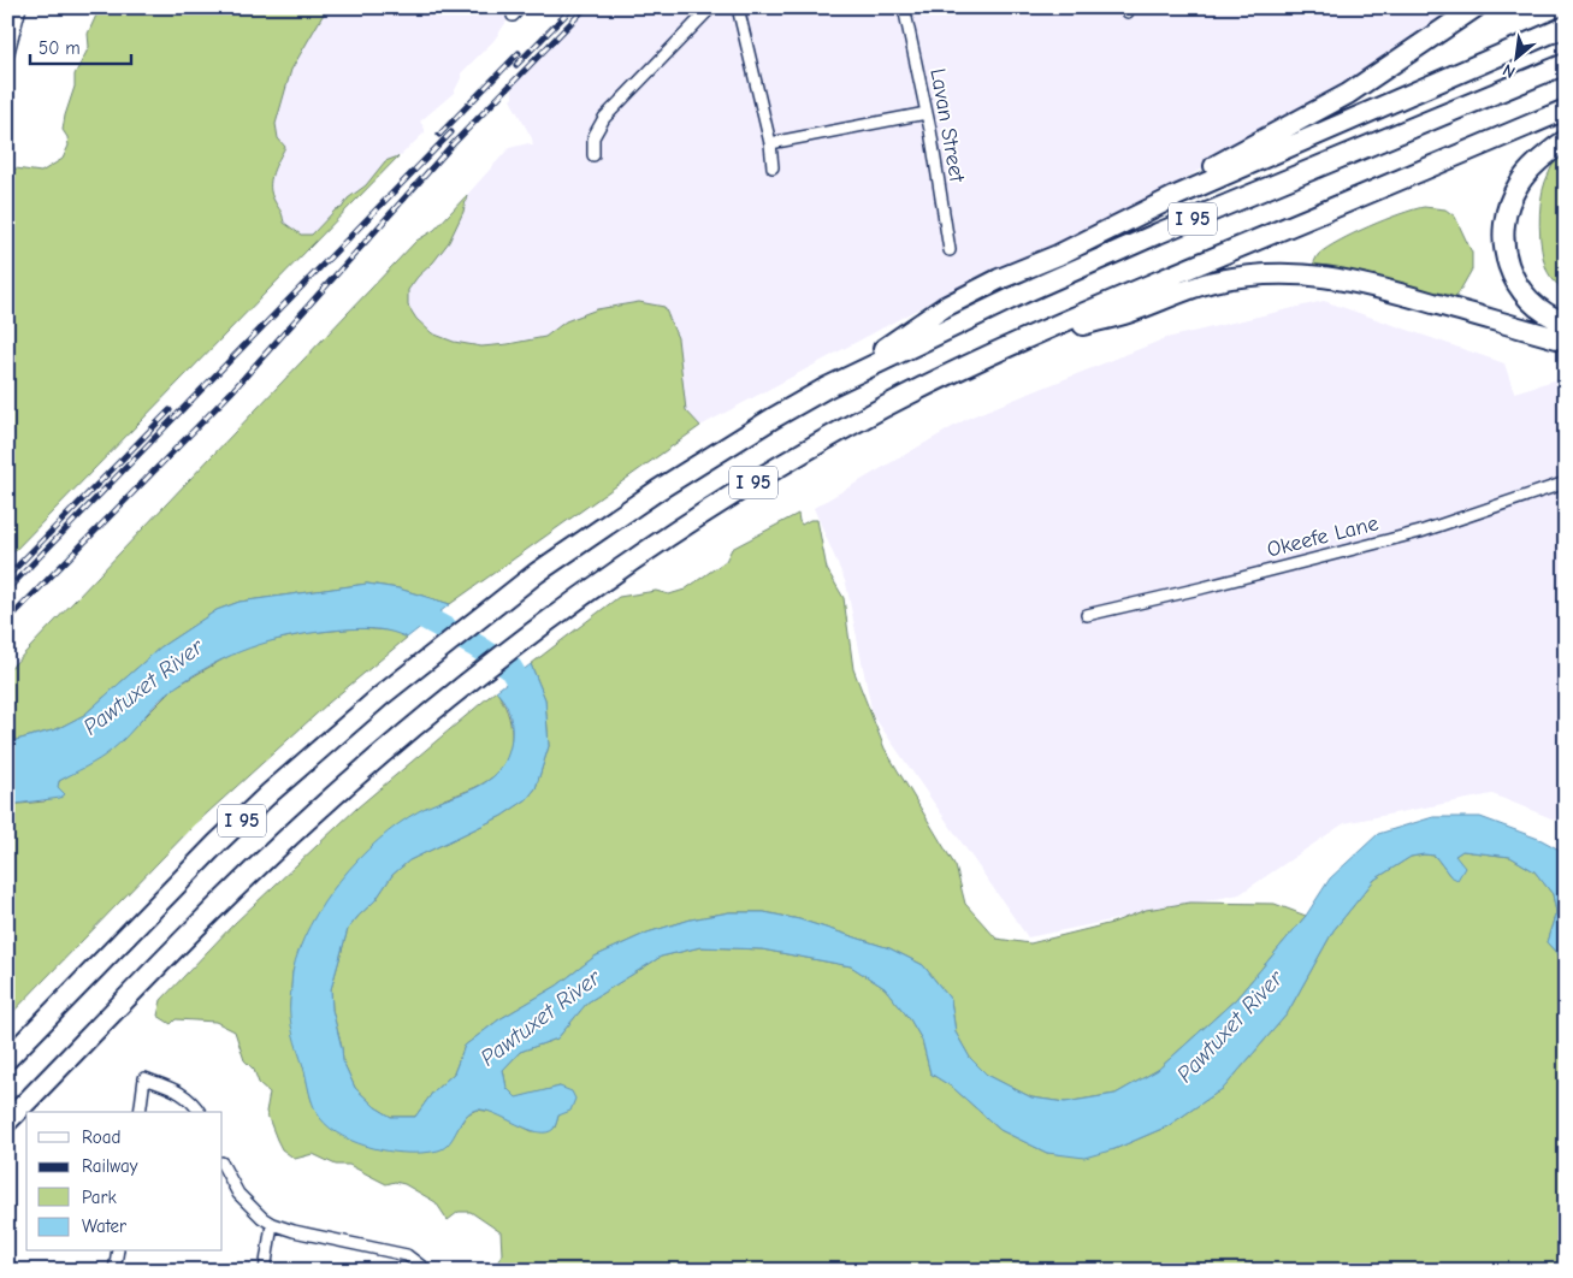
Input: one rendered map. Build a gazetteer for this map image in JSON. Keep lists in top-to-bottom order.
{
  "streets": {
    "highway": ["I 95"],
    "street": ["Lavan Street", "Okeefe Lane"]
  },
  "water": ["Pawtuxet River"],
  "legend": [
    "Road",
    "Railway",
    "Park",
    "Water"
  ],
  "scale_bar": "50 m",
  "north": "bottom left"
}
